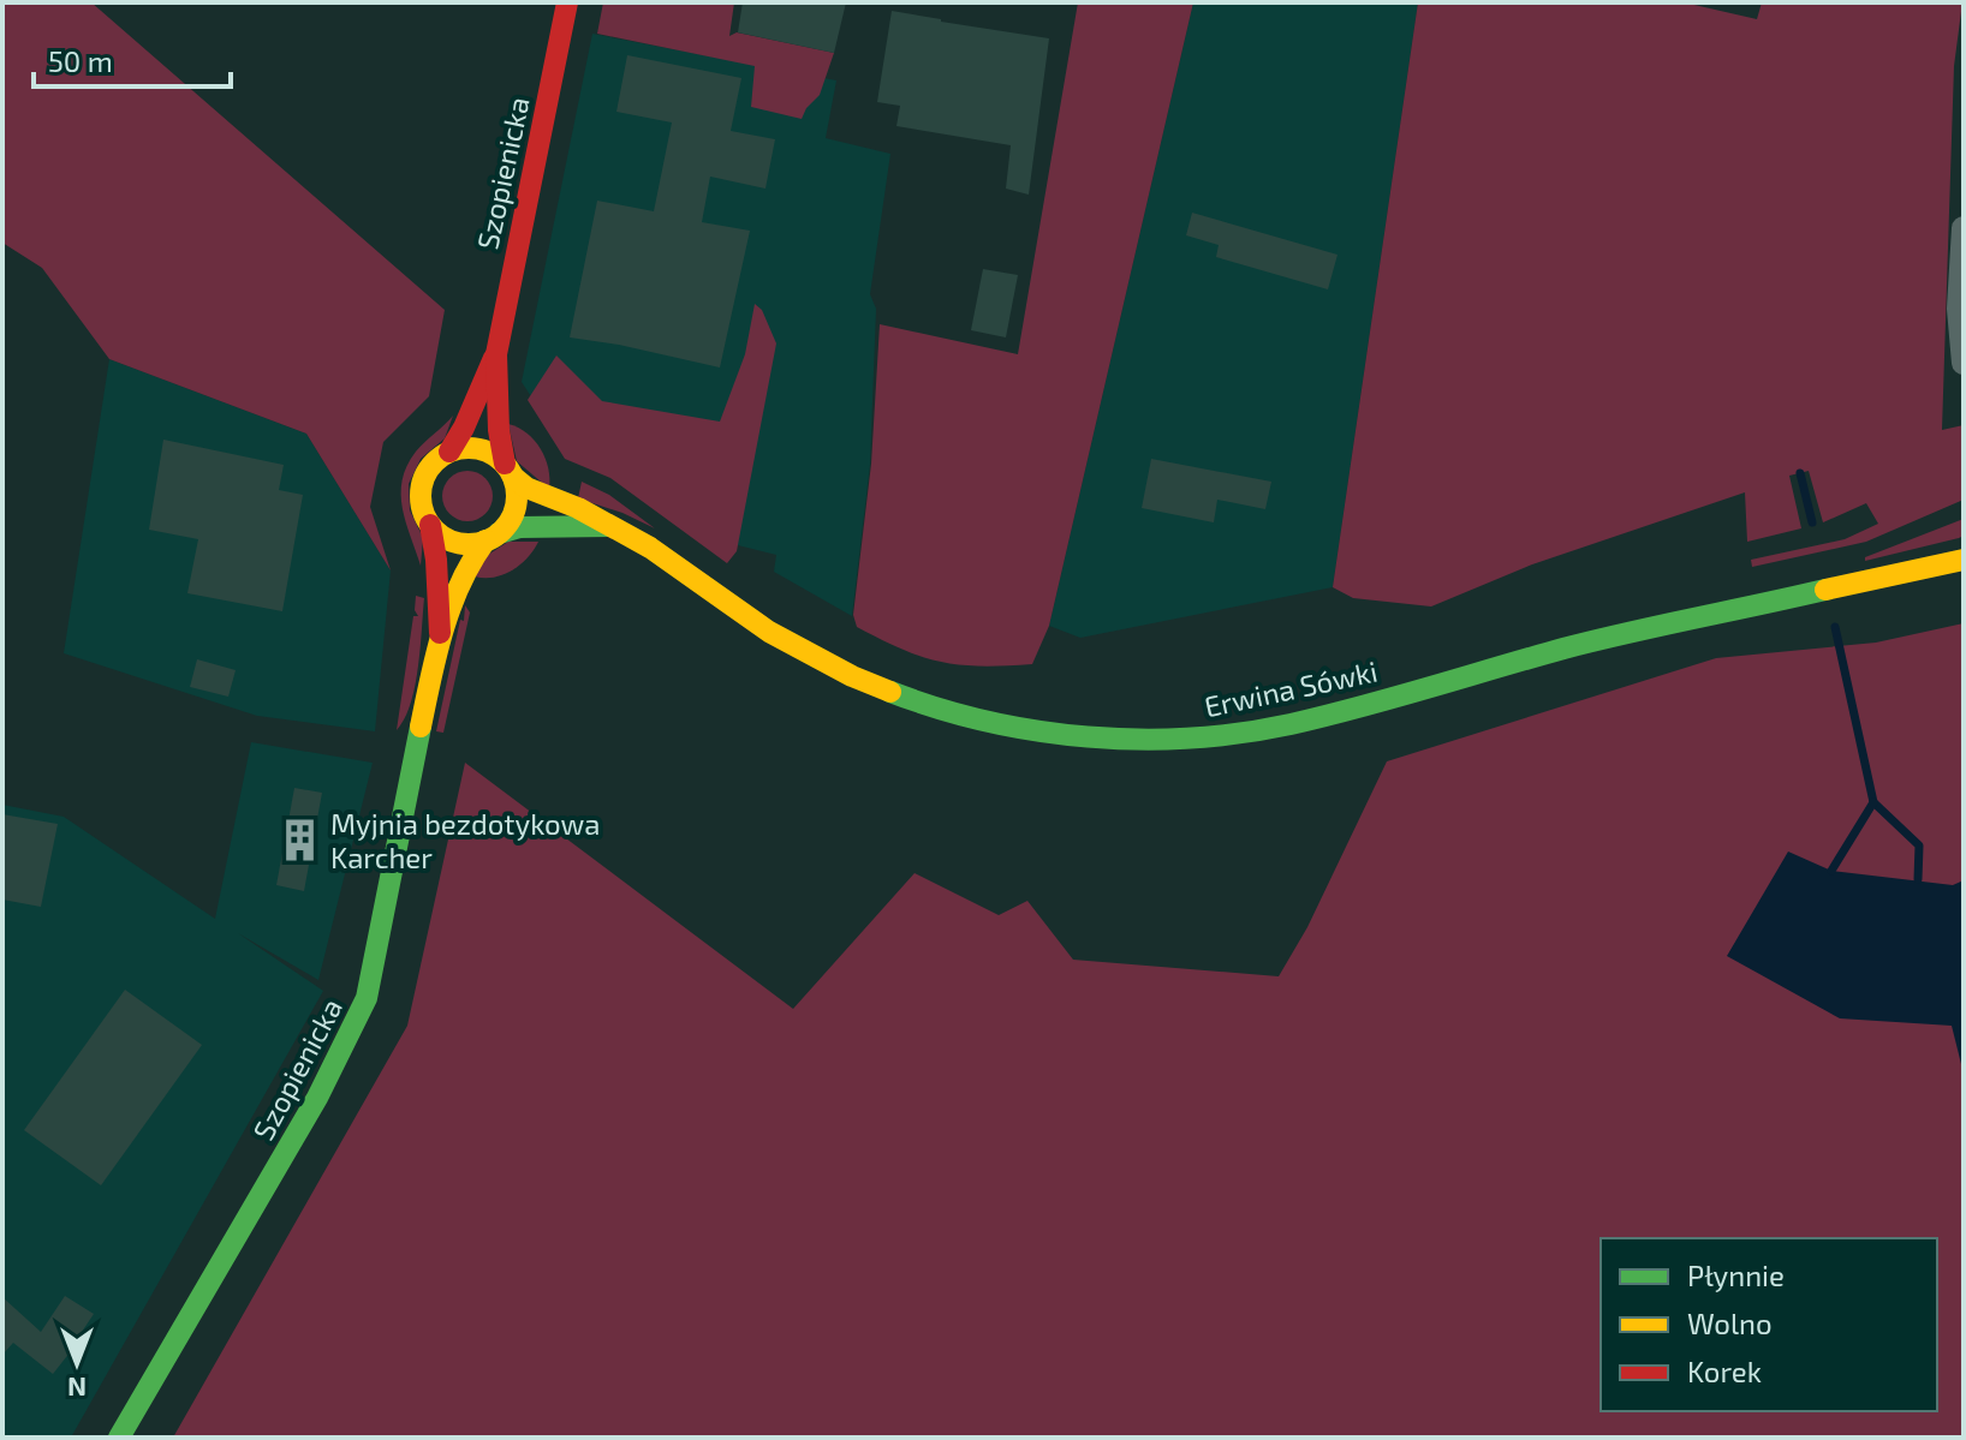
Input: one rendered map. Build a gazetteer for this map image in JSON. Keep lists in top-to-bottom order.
{
  "streets": {
    "street": ["Szopienicka", "Erwina Sówki"]
  },
  "crossings": [
    ["Szopienicka", "Erwina Sówki"]
  ],
  "places": {
    "building": ["Myjnia bezdotykowa Karcher"]
  },
  "legend": ["Płynnie", "Wolno", "Korek"],
  "scale_bar": "50 m",
  "north": "bottom"
}
